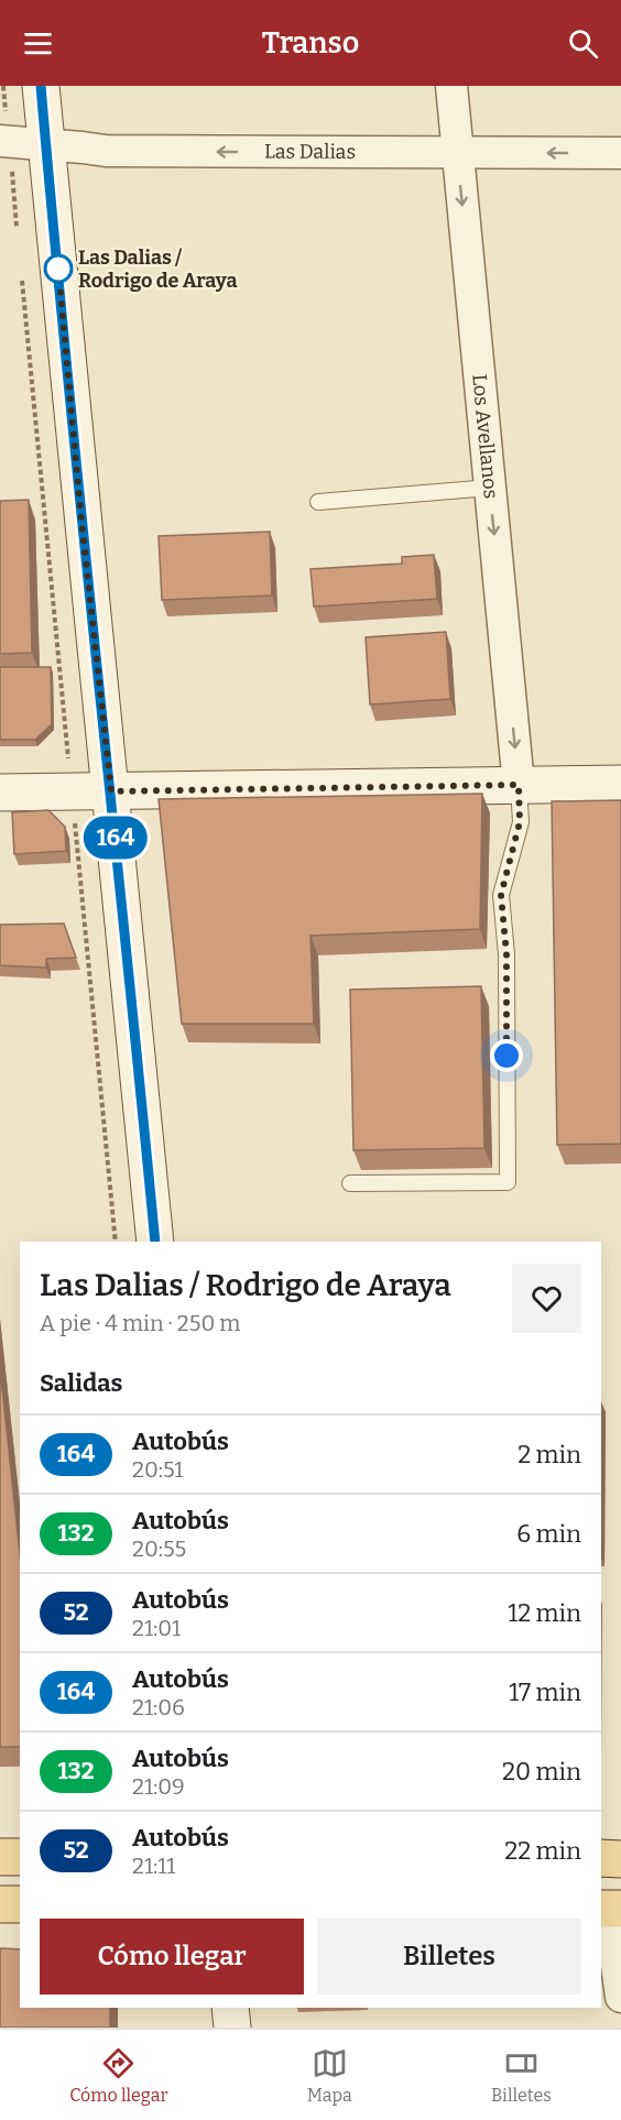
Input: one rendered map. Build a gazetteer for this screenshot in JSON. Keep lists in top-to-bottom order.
{
  "streets": {
    "street": ["Las Dalias", "Los Avellanos"]
  },
  "crossings": [
    ["Las Dalias", "Los Avellanos"]
  ],
  "one_way": ["Las Dalias", "Los Avellanos"],
  "places": ["Las Dalias / Rodrigo de Araya"],
  "lines": ["bus line 164"],
  "page": {
    "header": "Transo",
    "on_map": "164",
    "heading": [
      ["Las Dalias / Rodrigo de Araya", "A pie · 4 min · 250 m"],
      "Salidas"
    ],
    "list": [
      {
        "mark": "164",
        "name": "Autobús",
        "note": "20:51",
        "value": "2 min"
      },
      {
        "mark": "132",
        "name": "Autobús",
        "note": "20:55",
        "value": "6 min"
      },
      {
        "mark": "52",
        "name": "Autobús",
        "note": "21:01",
        "value": "12 min"
      },
      {
        "mark": "164",
        "name": "Autobús",
        "note": "21:06",
        "value": "17 min"
      },
      {
        "mark": "132",
        "name": "Autobús",
        "note": "21:09",
        "value": "20 min"
      },
      {
        "mark": "52",
        "name": "Autobús",
        "note": "21:11",
        "value": "22 min"
      }
    ],
    "buttons": ["Cómo llegar", "Billetes"],
    "tabs": ["Cómo llegar", "Mapa", "Billetes"]
  }
}
